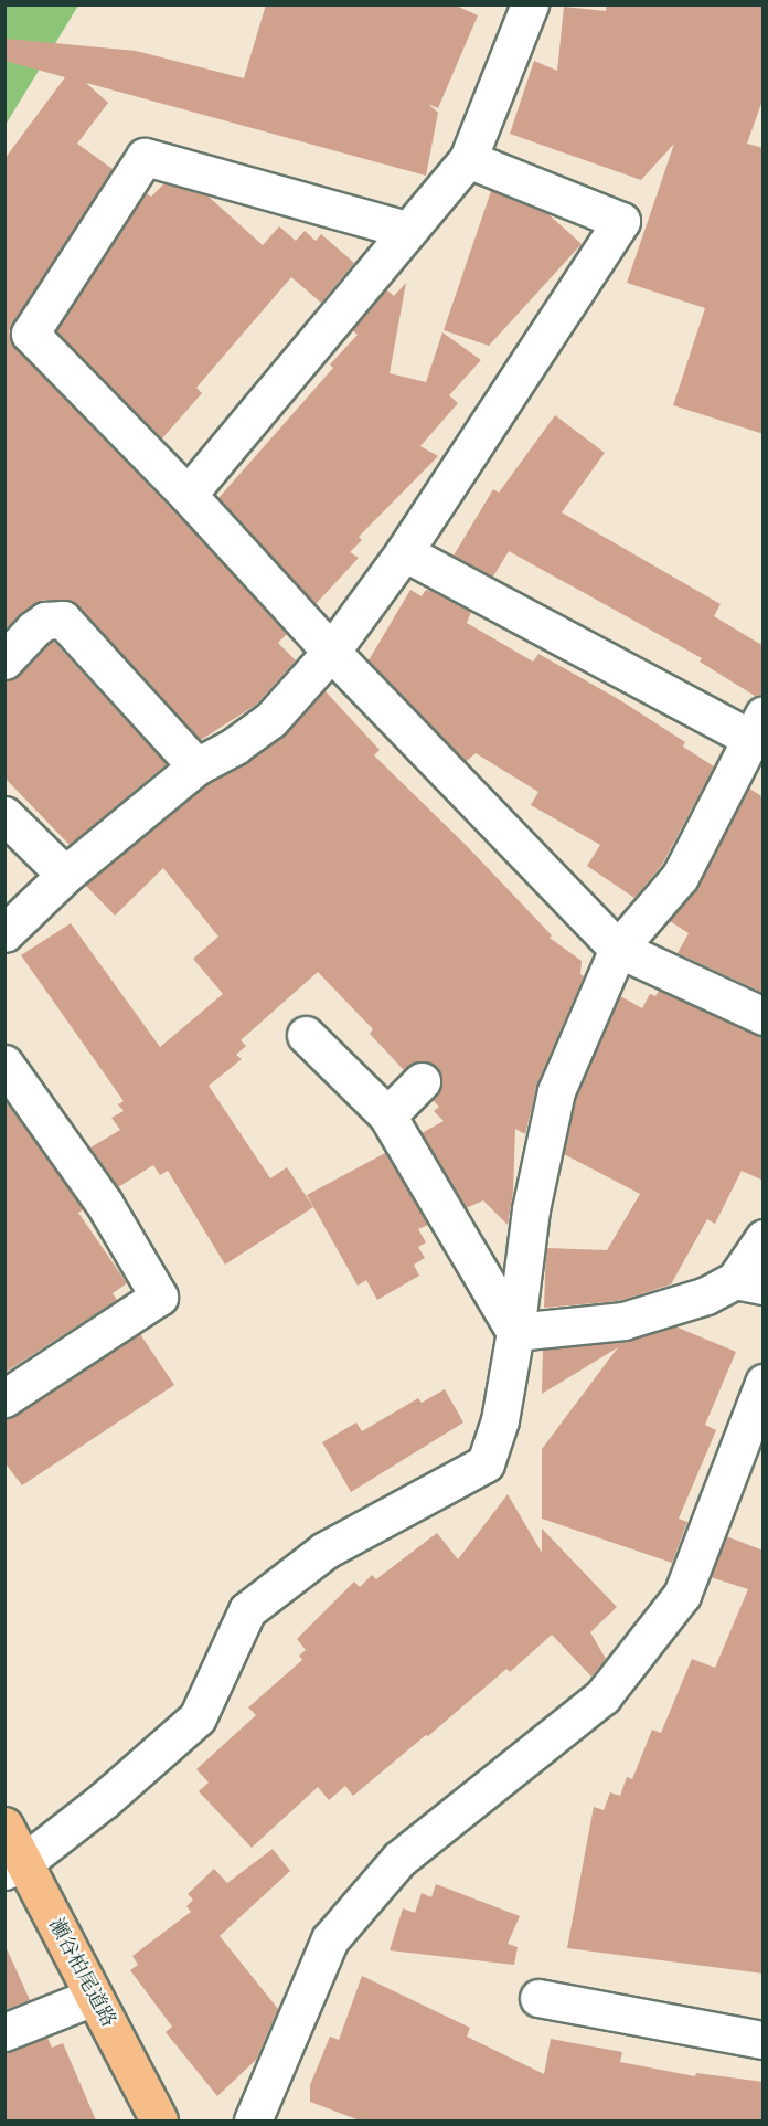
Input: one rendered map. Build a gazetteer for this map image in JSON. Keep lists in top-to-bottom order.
{
  "streets": {
    "main road": ["瀬谷柏尾道路"]
  }
}
